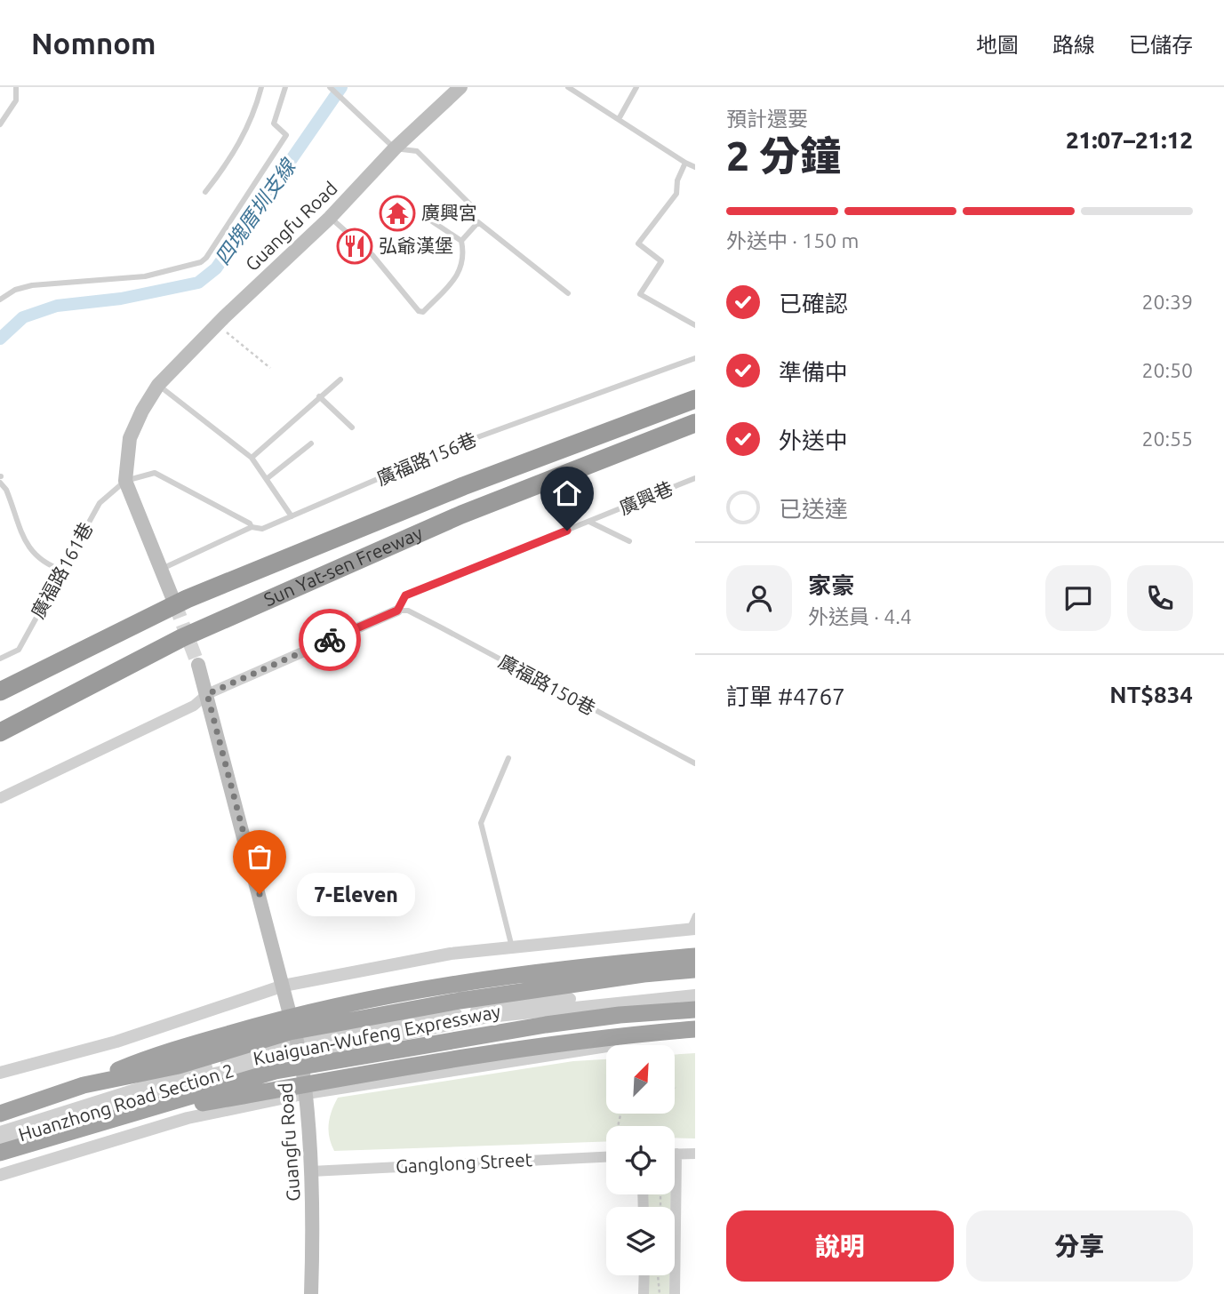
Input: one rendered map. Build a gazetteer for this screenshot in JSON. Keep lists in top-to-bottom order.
{
  "streets": {
    "highway": ["Sun Yat-sen Freeway", "Kuaiguan-Wufeng Expressway"],
    "main road": ["Guangfu Road"],
    "street": ["Huanzhong Road Section 2", "Ganglong Street"],
    "lane": [
      "廣福路156巷",
      "廣興巷",
      "廣福路161巷",
      "廣福路150巷"
    ]
  },
  "crossings": [
    ["Guangfu Road", "廣福路156巷"],
    ["Guangfu Road", "廣福路161巷"],
    ["Guangfu Road", "Huanzhong Road Section 2"],
    ["Guangfu Road", "Ganglong Street"],
    ["廣興巷", "廣福路150巷"]
  ],
  "water": ["四塊厝圳支線"],
  "places": {
    "temple": ["廣興宮"],
    "restaurant": ["弘爺漢堡"],
    "other": ["7-Eleven"]
  },
  "north": "top right",
  "page": {
    "header": "Nomnom",
    "nav": ["地圖", "路線", "已儲存"],
    "heading": ["2 分鐘", "預計還要", "21:07–21:12"],
    "panel": [
      "家豪",
      "外送員 · 4.4",
      "訂單 #4767",
      "NT$834"
    ],
    "bar": "外送中 · 150 m",
    "list": [
      ["已確認", "20:39"],
      ["準備中", "20:50"],
      ["外送中", "20:55"],
      "已送達"
    ],
    "bubble": "7-Eleven",
    "buttons": ["說明", "分享"]
  }
}
